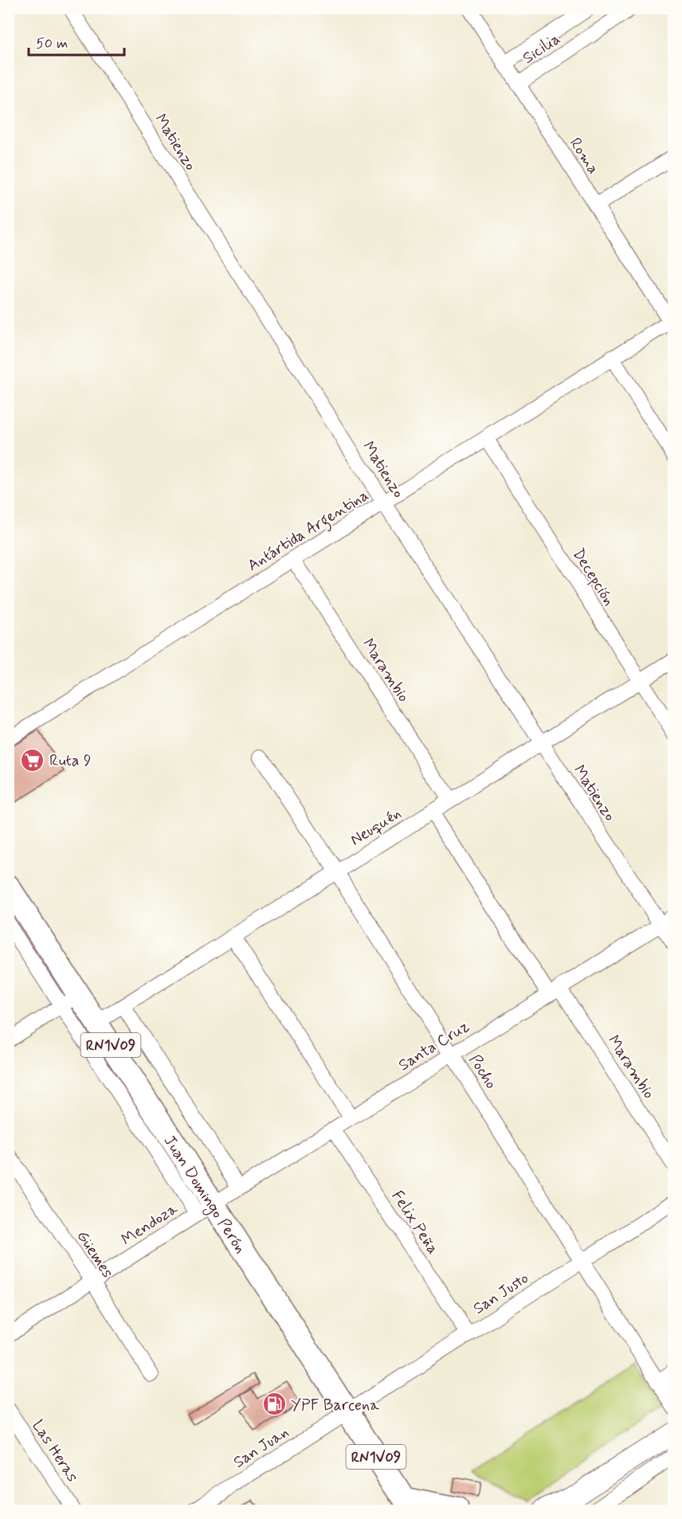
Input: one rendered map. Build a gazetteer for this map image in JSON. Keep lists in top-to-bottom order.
{
  "streets": {
    "main road": ["RN1V09", "Juan Domingo Perón"],
    "street": [
      "Sicilia",
      "Matienzo",
      "Roma",
      "Antártida Argentina",
      "Decepción",
      "Marambio",
      "Neuquén",
      "Santa Cruz",
      "Pocho",
      "Felix Peña",
      "Mendoza",
      "Güemes",
      "San Justo",
      "San Juan",
      "Las Heras"
    ]
  },
  "crossings": [
    ["Sicilia", "Roma"],
    ["Matienzo", "Antártida Argentina"],
    ["Matienzo", "Neuquén"],
    ["Matienzo", "Santa Cruz"],
    ["Roma", "Antártida Argentina"],
    ["Antártida Argentina", "Decepción"],
    ["Antártida Argentina", "Marambio"],
    ["Decepción", "Neuquén"],
    ["Marambio", "Neuquén"],
    ["Marambio", "Santa Cruz"],
    ["Neuquén", "Pocho"],
    ["Neuquén", "Juan Domingo Perón"],
    ["Santa Cruz", "Pocho"],
    ["Santa Cruz", "Juan Domingo Perón"],
    ["Santa Cruz", "Felix Peña"],
    ["Santa Cruz", "Mendoza"],
    ["Pocho", "San Justo"],
    ["Juan Domingo Perón", "Mendoza"],
    ["Juan Domingo Perón", "San Justo"],
    ["Juan Domingo Perón", "San Juan"],
    ["Felix Peña", "San Justo"],
    ["Mendoza", "Güemes"],
    ["San Justo", "San Juan"]
  ],
  "places": {
    "supermarket": ["Ruta 9"],
    "fuel station": ["YPF Barcena"]
  },
  "scale_bar": "50 m"
}
